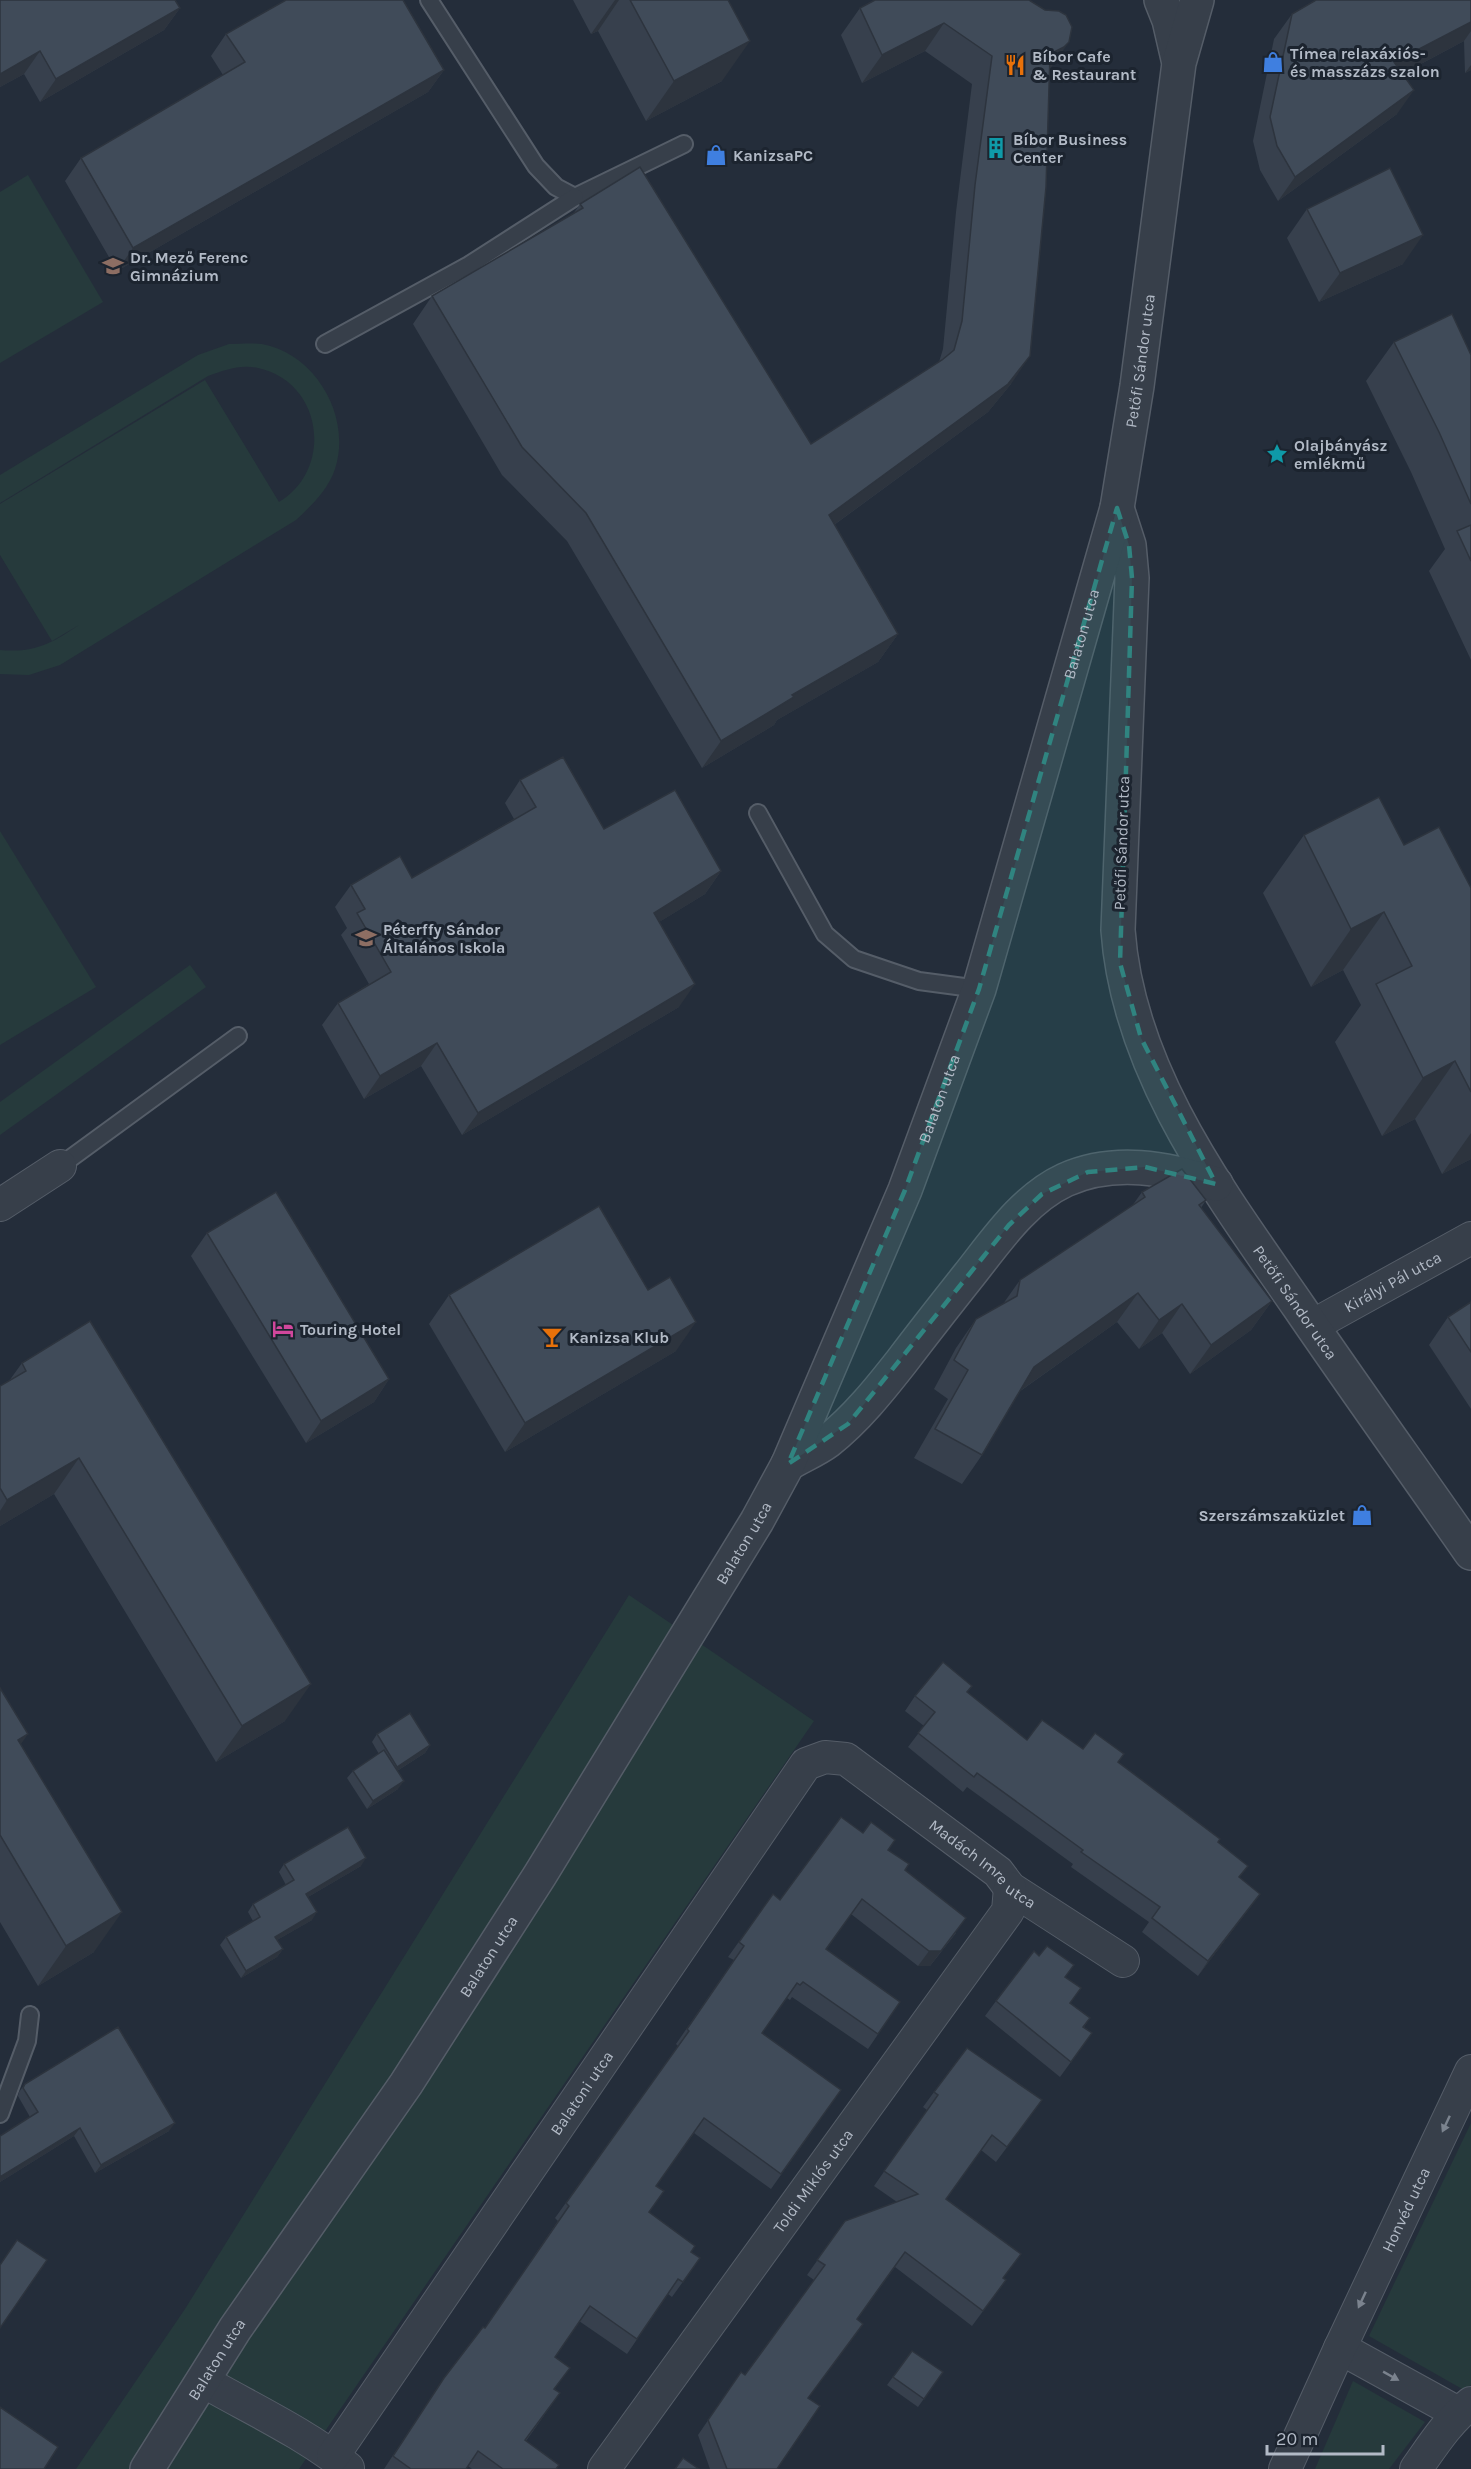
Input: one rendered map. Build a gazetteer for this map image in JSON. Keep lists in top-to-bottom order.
{
  "streets": {
    "street": [
      "Petőfi Sándor utca",
      "Balaton utca",
      "Királyi Pál utca",
      "Madách Imre utca",
      "Balatoni utca",
      "Toldi Miklós utca",
      "Honvéd utca"
    ]
  },
  "crossings": [
    ["Petőfi Sándor utca", "Balaton utca"],
    ["Petőfi Sándor utca", "Királyi Pál utca"],
    ["Balaton utca", "Balatoni utca"],
    ["Madách Imre utca", "Balatoni utca"],
    ["Madách Imre utca", "Toldi Miklós utca"]
  ],
  "one_way": ["Honvéd utca"],
  "places": {
    "shop": ["Tímea relaxáxiós- és masszázs szalon", "KanizsaPC", "Szerszámszaküzlet"],
    "restaurant": ["Bíbor Cafe & Restaurant"],
    "building": ["Bíbor Business Center"],
    "school or university": ["Dr. Mező Ferenc Gimnázium", "Péterffy Sándor Általános Iskola"],
    "place": ["Olajbányász emlékmű"],
    "hotel": ["Touring Hotel"],
    "bar": ["Kanizsa Klub"]
  },
  "scale_bar": "20 m"
}
